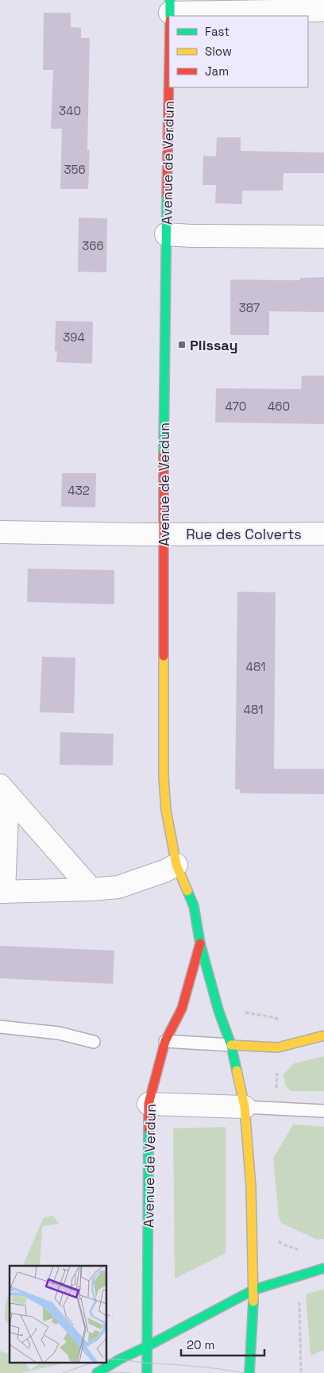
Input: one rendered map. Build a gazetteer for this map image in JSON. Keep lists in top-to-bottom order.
{
  "streets": {
    "street": ["Avenue de Verdun", "Rue des Colverts"]
  },
  "crossings": [
    ["Avenue de Verdun", "Rue des Colverts"]
  ],
  "places": {
    "transit": ["Plissay"]
  },
  "house_numbers": [
    "340",
    "356",
    "366",
    "387",
    "394",
    "470",
    "460",
    "432",
    "481",
    "481"
  ],
  "legend": ["Fast", "Slow", "Jam"],
  "scale_bar": "20 m"
}
